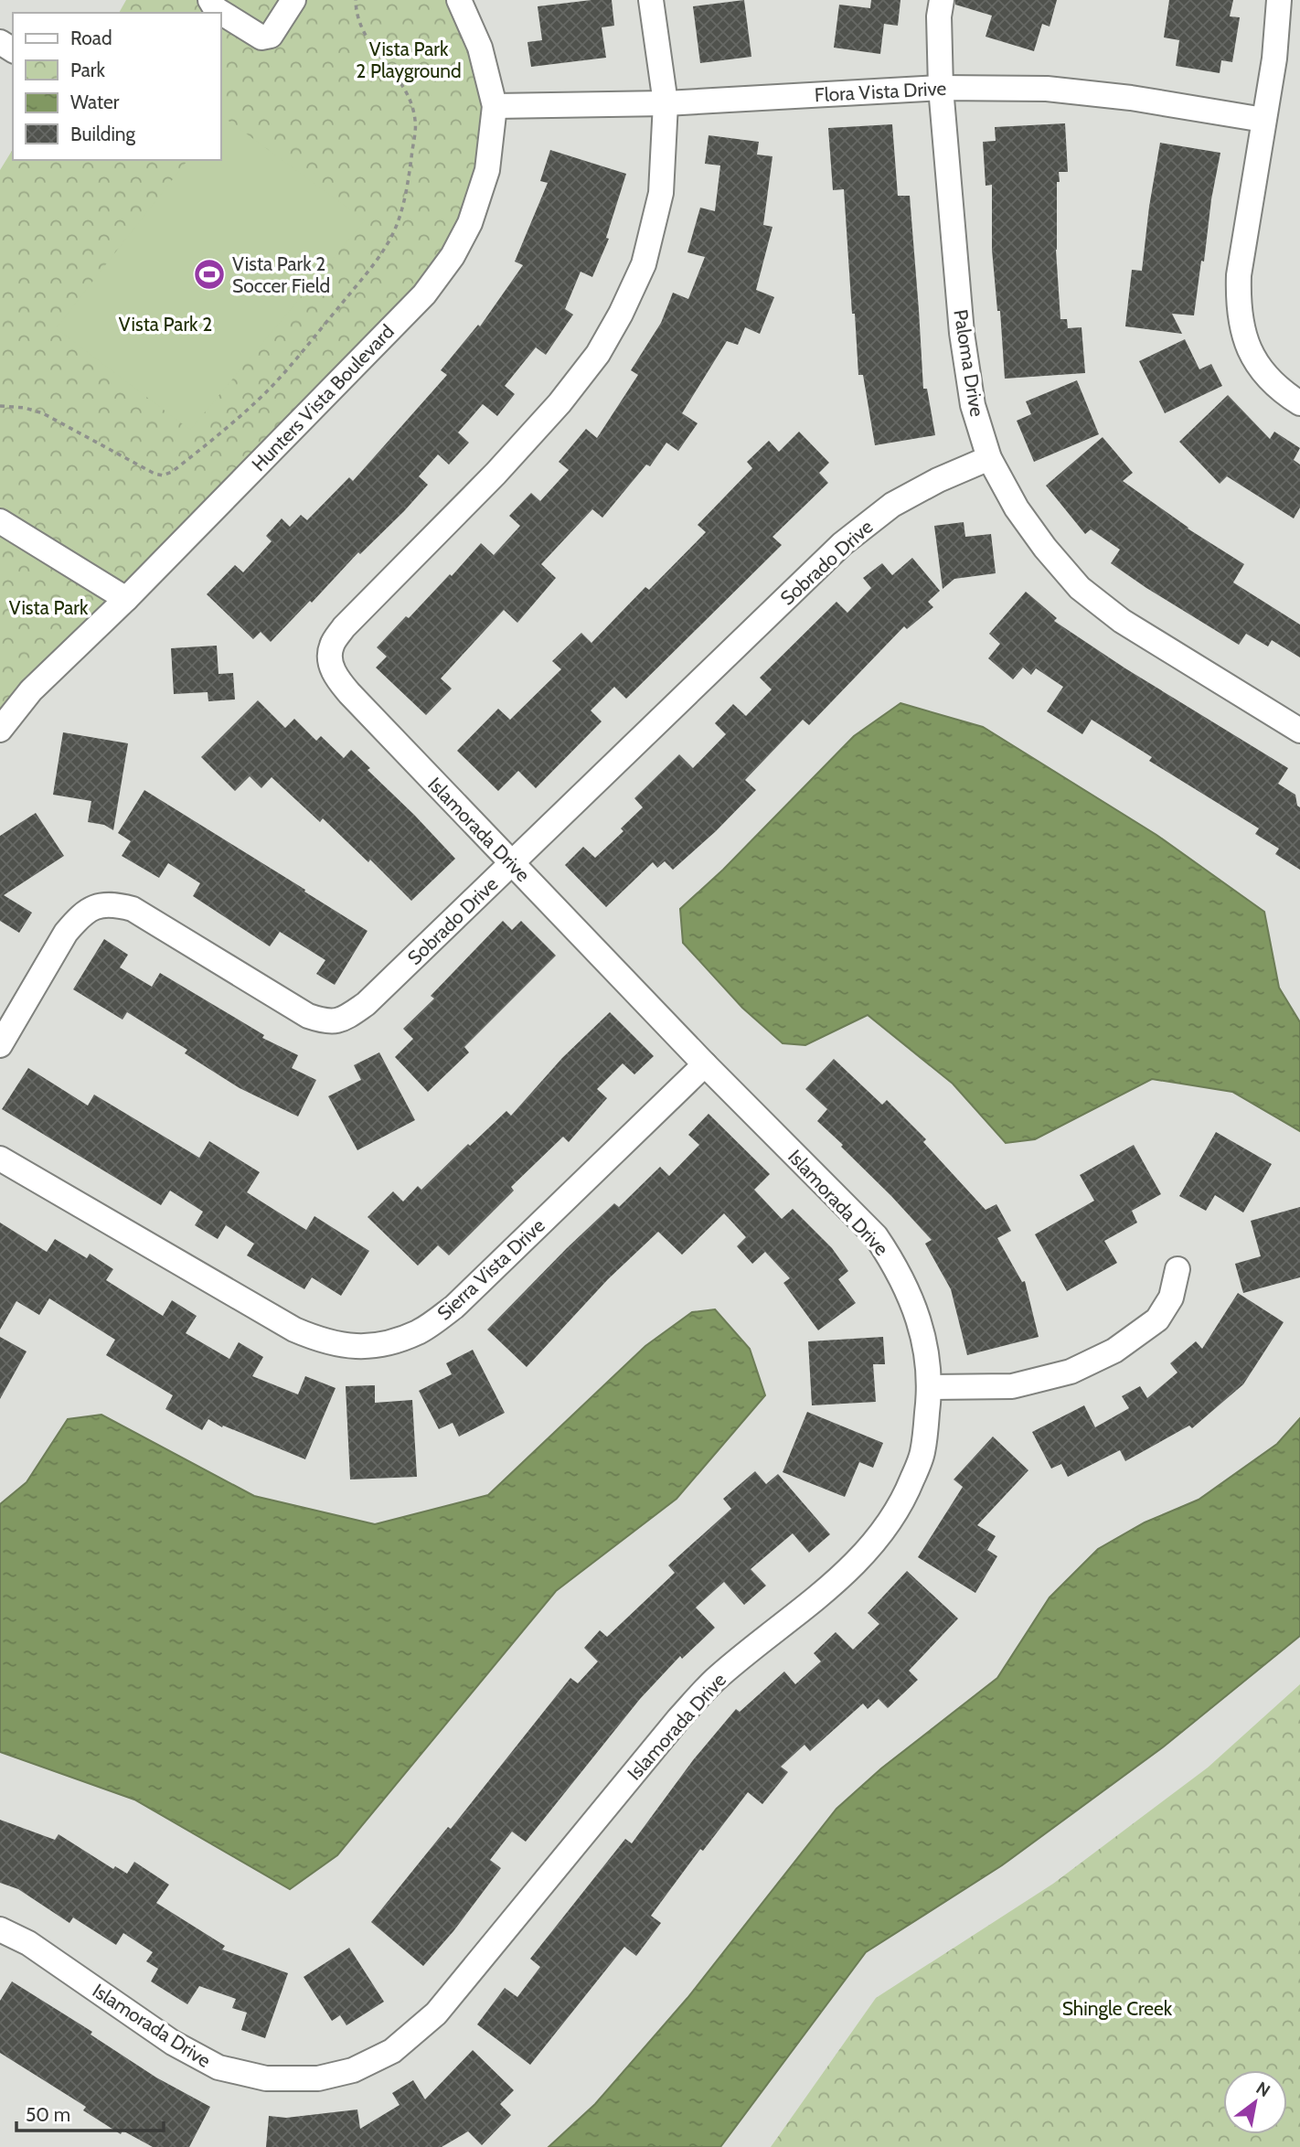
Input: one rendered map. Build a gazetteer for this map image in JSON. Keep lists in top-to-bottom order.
{
  "streets": {
    "street": [
      "Flora Vista Drive",
      "Paloma Drive",
      "Hunters Vista Boulevard",
      "Sobrado Drive",
      "Islamorada Drive",
      "Sierra Vista Drive"
    ]
  },
  "crossings": [
    ["Flora Vista Drive", "Paloma Drive"],
    ["Flora Vista Drive", "Hunters Vista Boulevard"],
    ["Flora Vista Drive", "Islamorada Drive"],
    ["Paloma Drive", "Sobrado Drive"],
    ["Sobrado Drive", "Islamorada Drive"],
    ["Islamorada Drive", "Sierra Vista Drive"]
  ],
  "parks": [
    "Vista Park 2 Playground",
    "Vista Park 2",
    "Vista Park",
    "Shingle Creek"
  ],
  "places": {
    "sports": ["Vista Park 2 Soccer Field"]
  },
  "legend": [
    "Road",
    "Park",
    "Water",
    "Building"
  ],
  "scale_bar": "50 m",
  "north": "top right"
}
